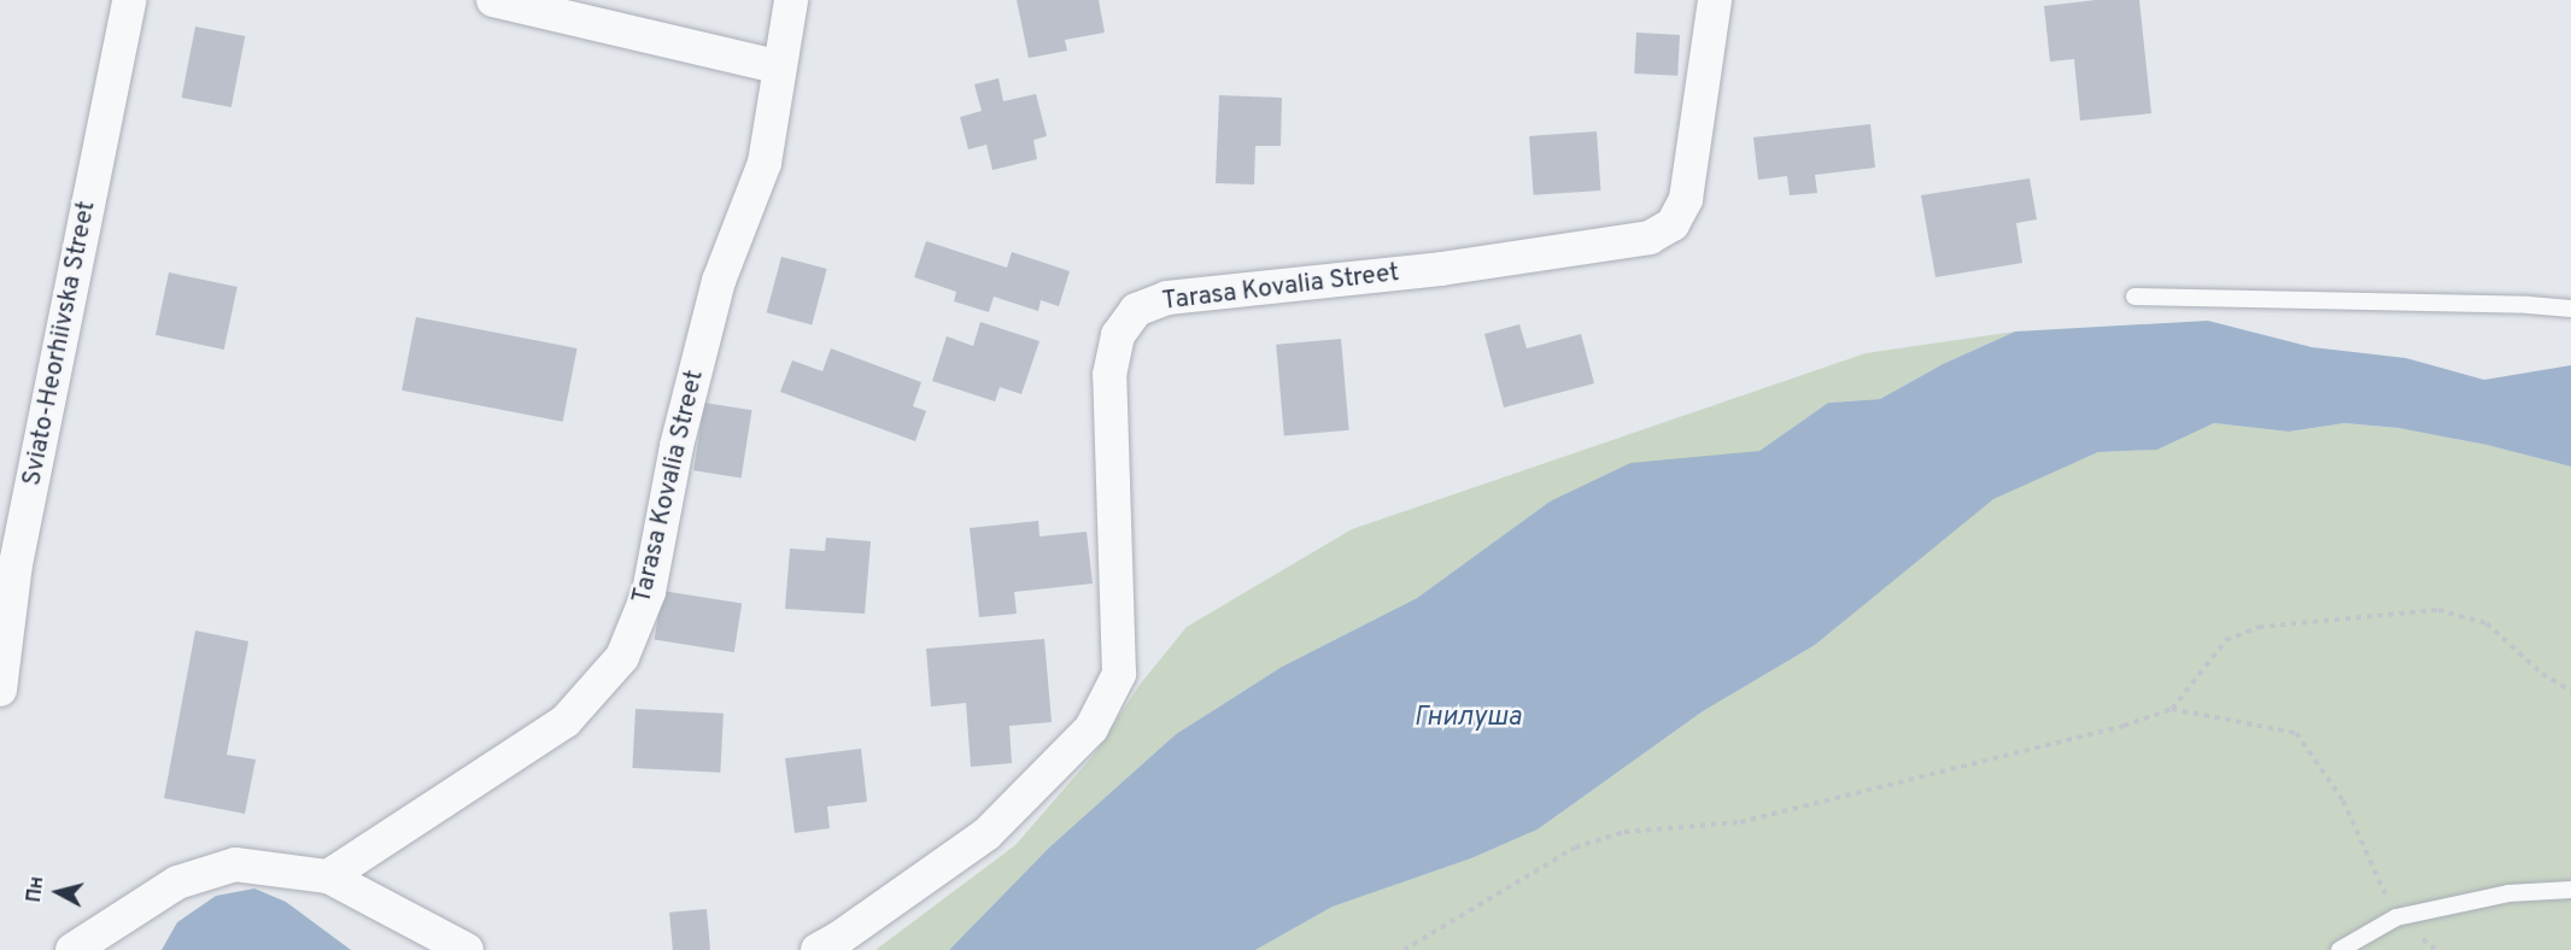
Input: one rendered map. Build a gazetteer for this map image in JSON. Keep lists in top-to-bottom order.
{
  "streets": {
    "street": ["Tarasa Kovalia Street", "Sviato-Heorhiivska Street"]
  },
  "water": ["Гнилуша"],
  "north": "left"
}
